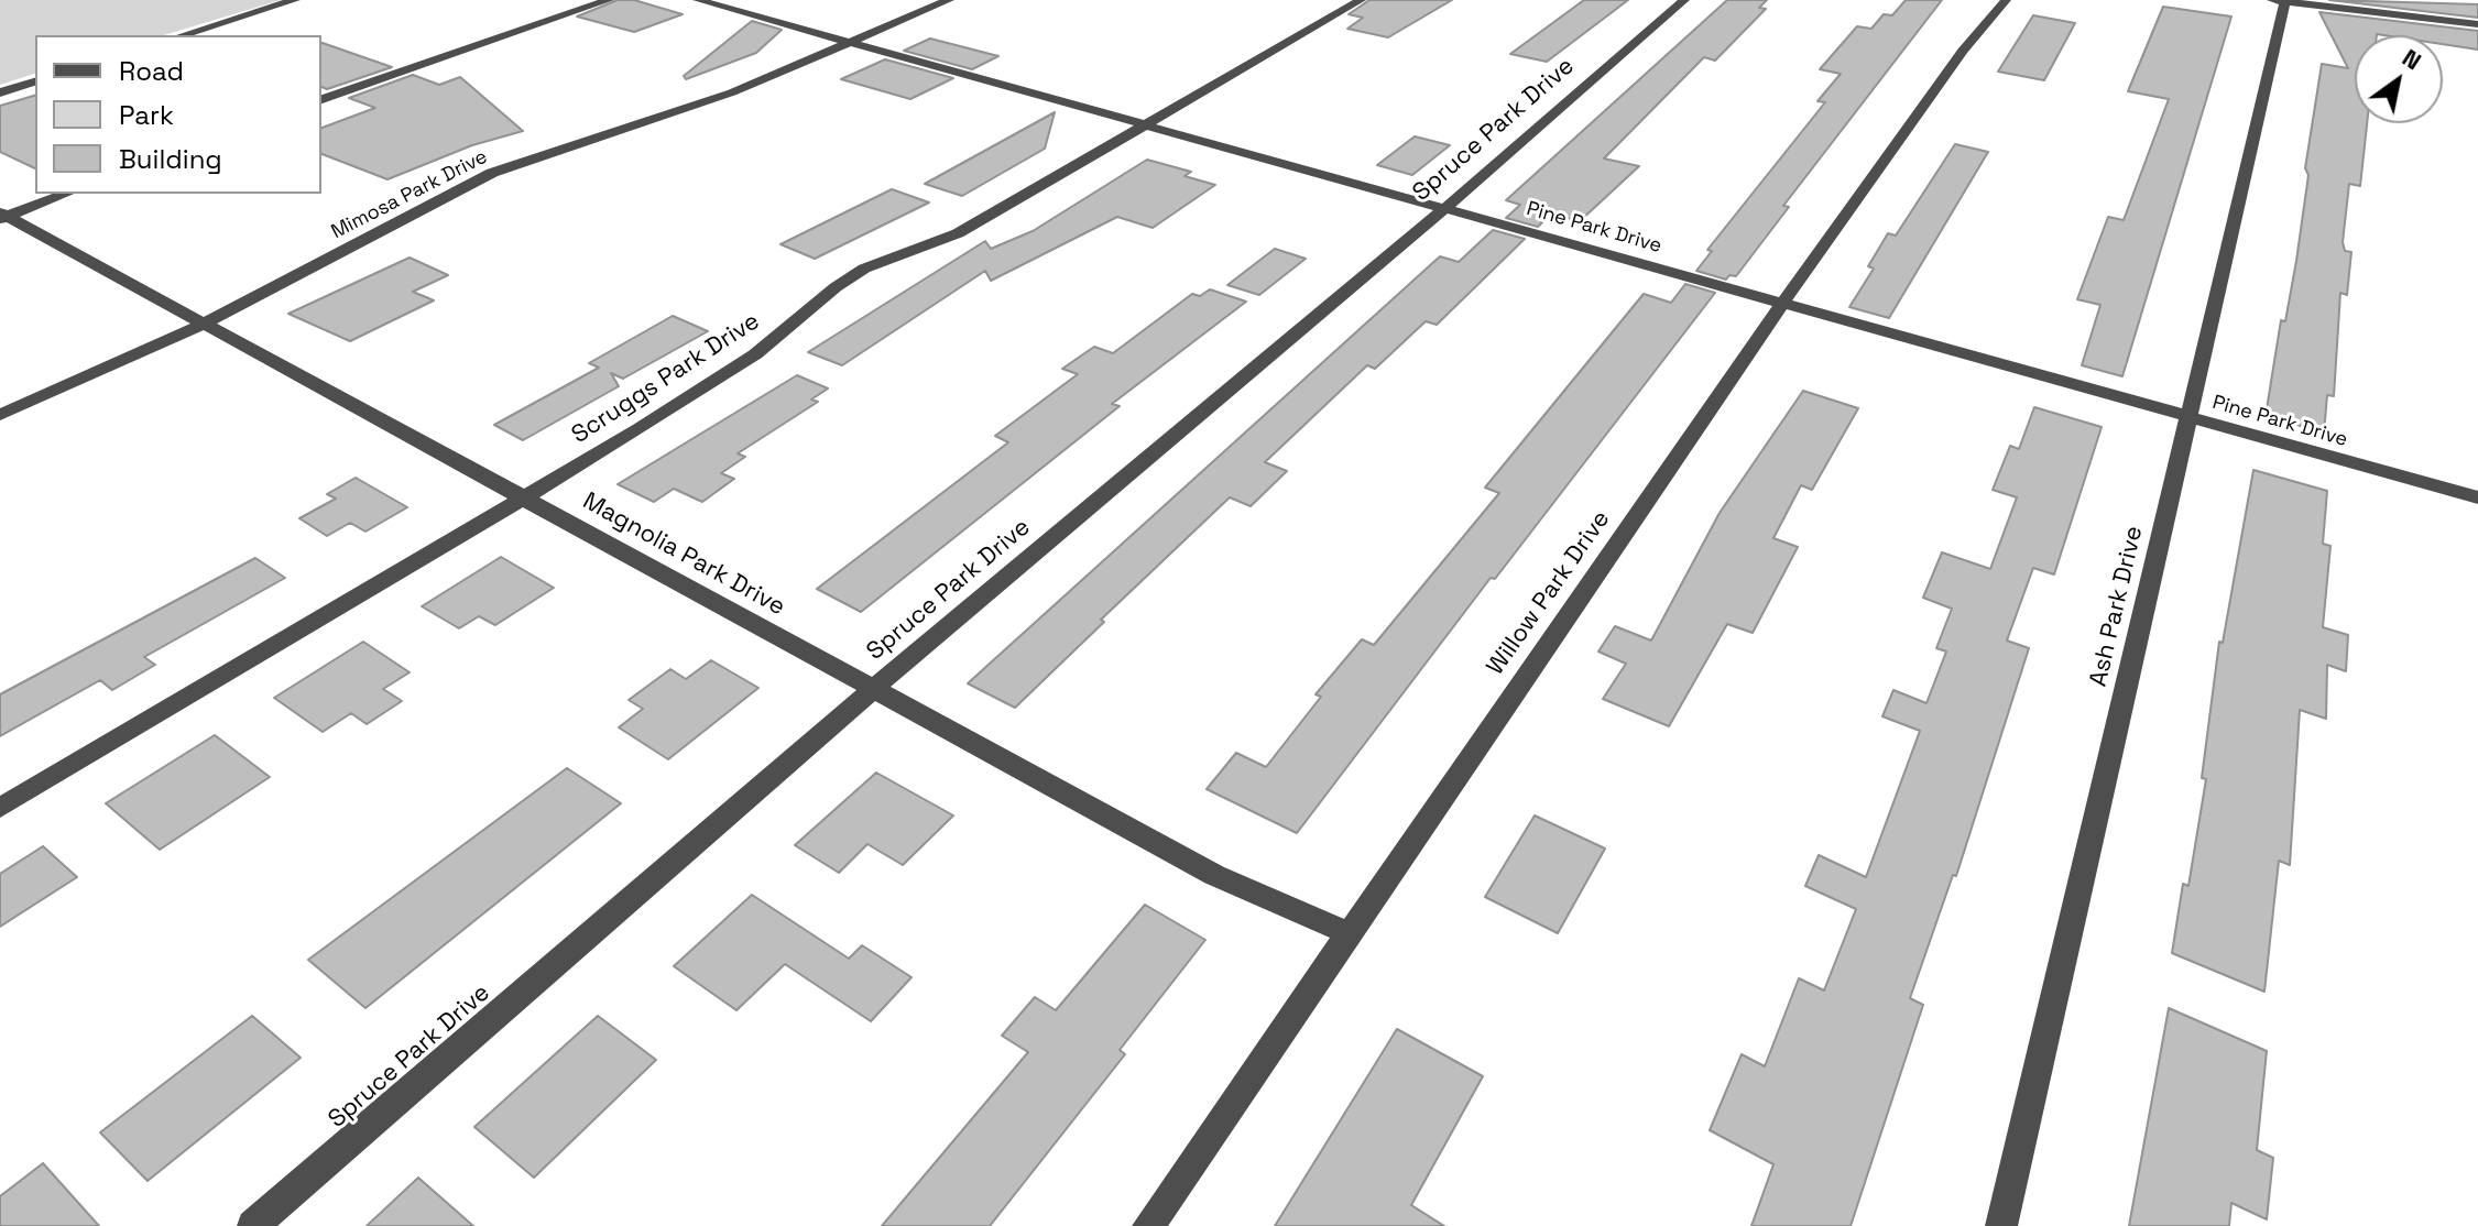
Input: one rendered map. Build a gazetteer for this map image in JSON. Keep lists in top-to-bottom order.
{
  "streets": {
    "street": [
      "Spruce Park Drive",
      "Mimosa Park Drive",
      "Pine Park Drive",
      "Scruggs Park Drive",
      "Magnolia Park Drive",
      "Willow Park Drive",
      "Ash Park Drive"
    ]
  },
  "crossings": [
    ["Spruce Park Drive", "Pine Park Drive"],
    ["Spruce Park Drive", "Magnolia Park Drive"],
    ["Mimosa Park Drive", "Pine Park Drive"],
    ["Mimosa Park Drive", "Magnolia Park Drive"],
    ["Pine Park Drive", "Scruggs Park Drive"],
    ["Pine Park Drive", "Willow Park Drive"],
    ["Pine Park Drive", "Ash Park Drive"],
    ["Scruggs Park Drive", "Magnolia Park Drive"],
    ["Magnolia Park Drive", "Willow Park Drive"]
  ],
  "legend": ["Road", "Park", "Building"],
  "north": "top right"
}
